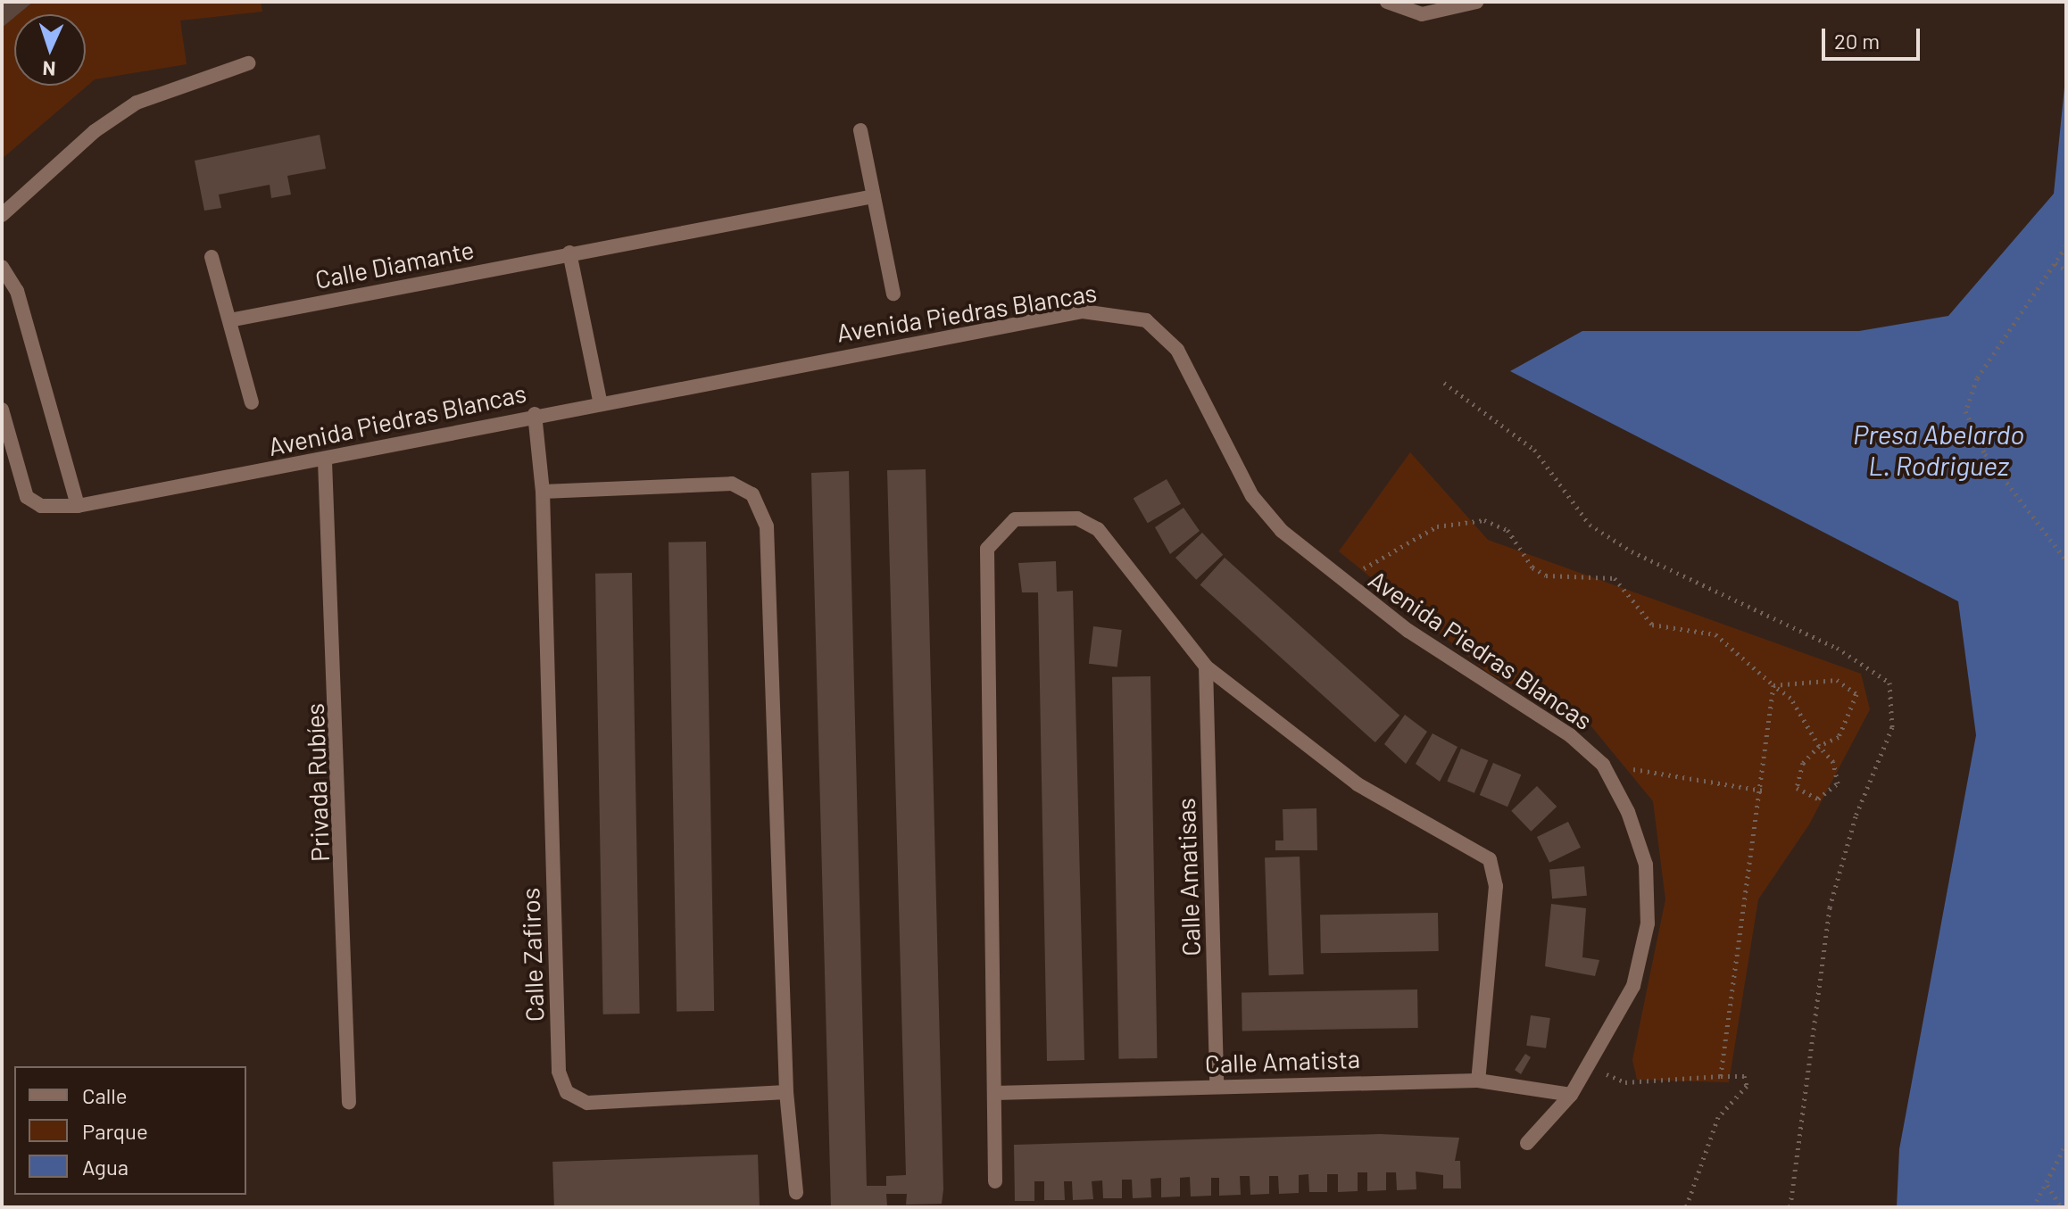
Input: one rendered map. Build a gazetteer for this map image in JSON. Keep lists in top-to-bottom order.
{
  "streets": {
    "street": [
      "Calle Diamante",
      "Avenida Piedras Blancas",
      "Privada Rubíes",
      "Calle Amatisas",
      "Calle Zafiros",
      "Calle Amatista"
    ]
  },
  "crossings": [
    ["Avenida Piedras Blancas", "Privada Rubíes"],
    ["Avenida Piedras Blancas", "Calle Zafiros"],
    ["Avenida Piedras Blancas", "Calle Amatista"],
    ["Calle Amatisas", "Calle Amatista"]
  ],
  "water": ["Presa Abelardo L. Rodriguez"],
  "legend": ["Calle", "Parque", "Agua"],
  "scale_bar": "20 m",
  "north": "bottom"
}
